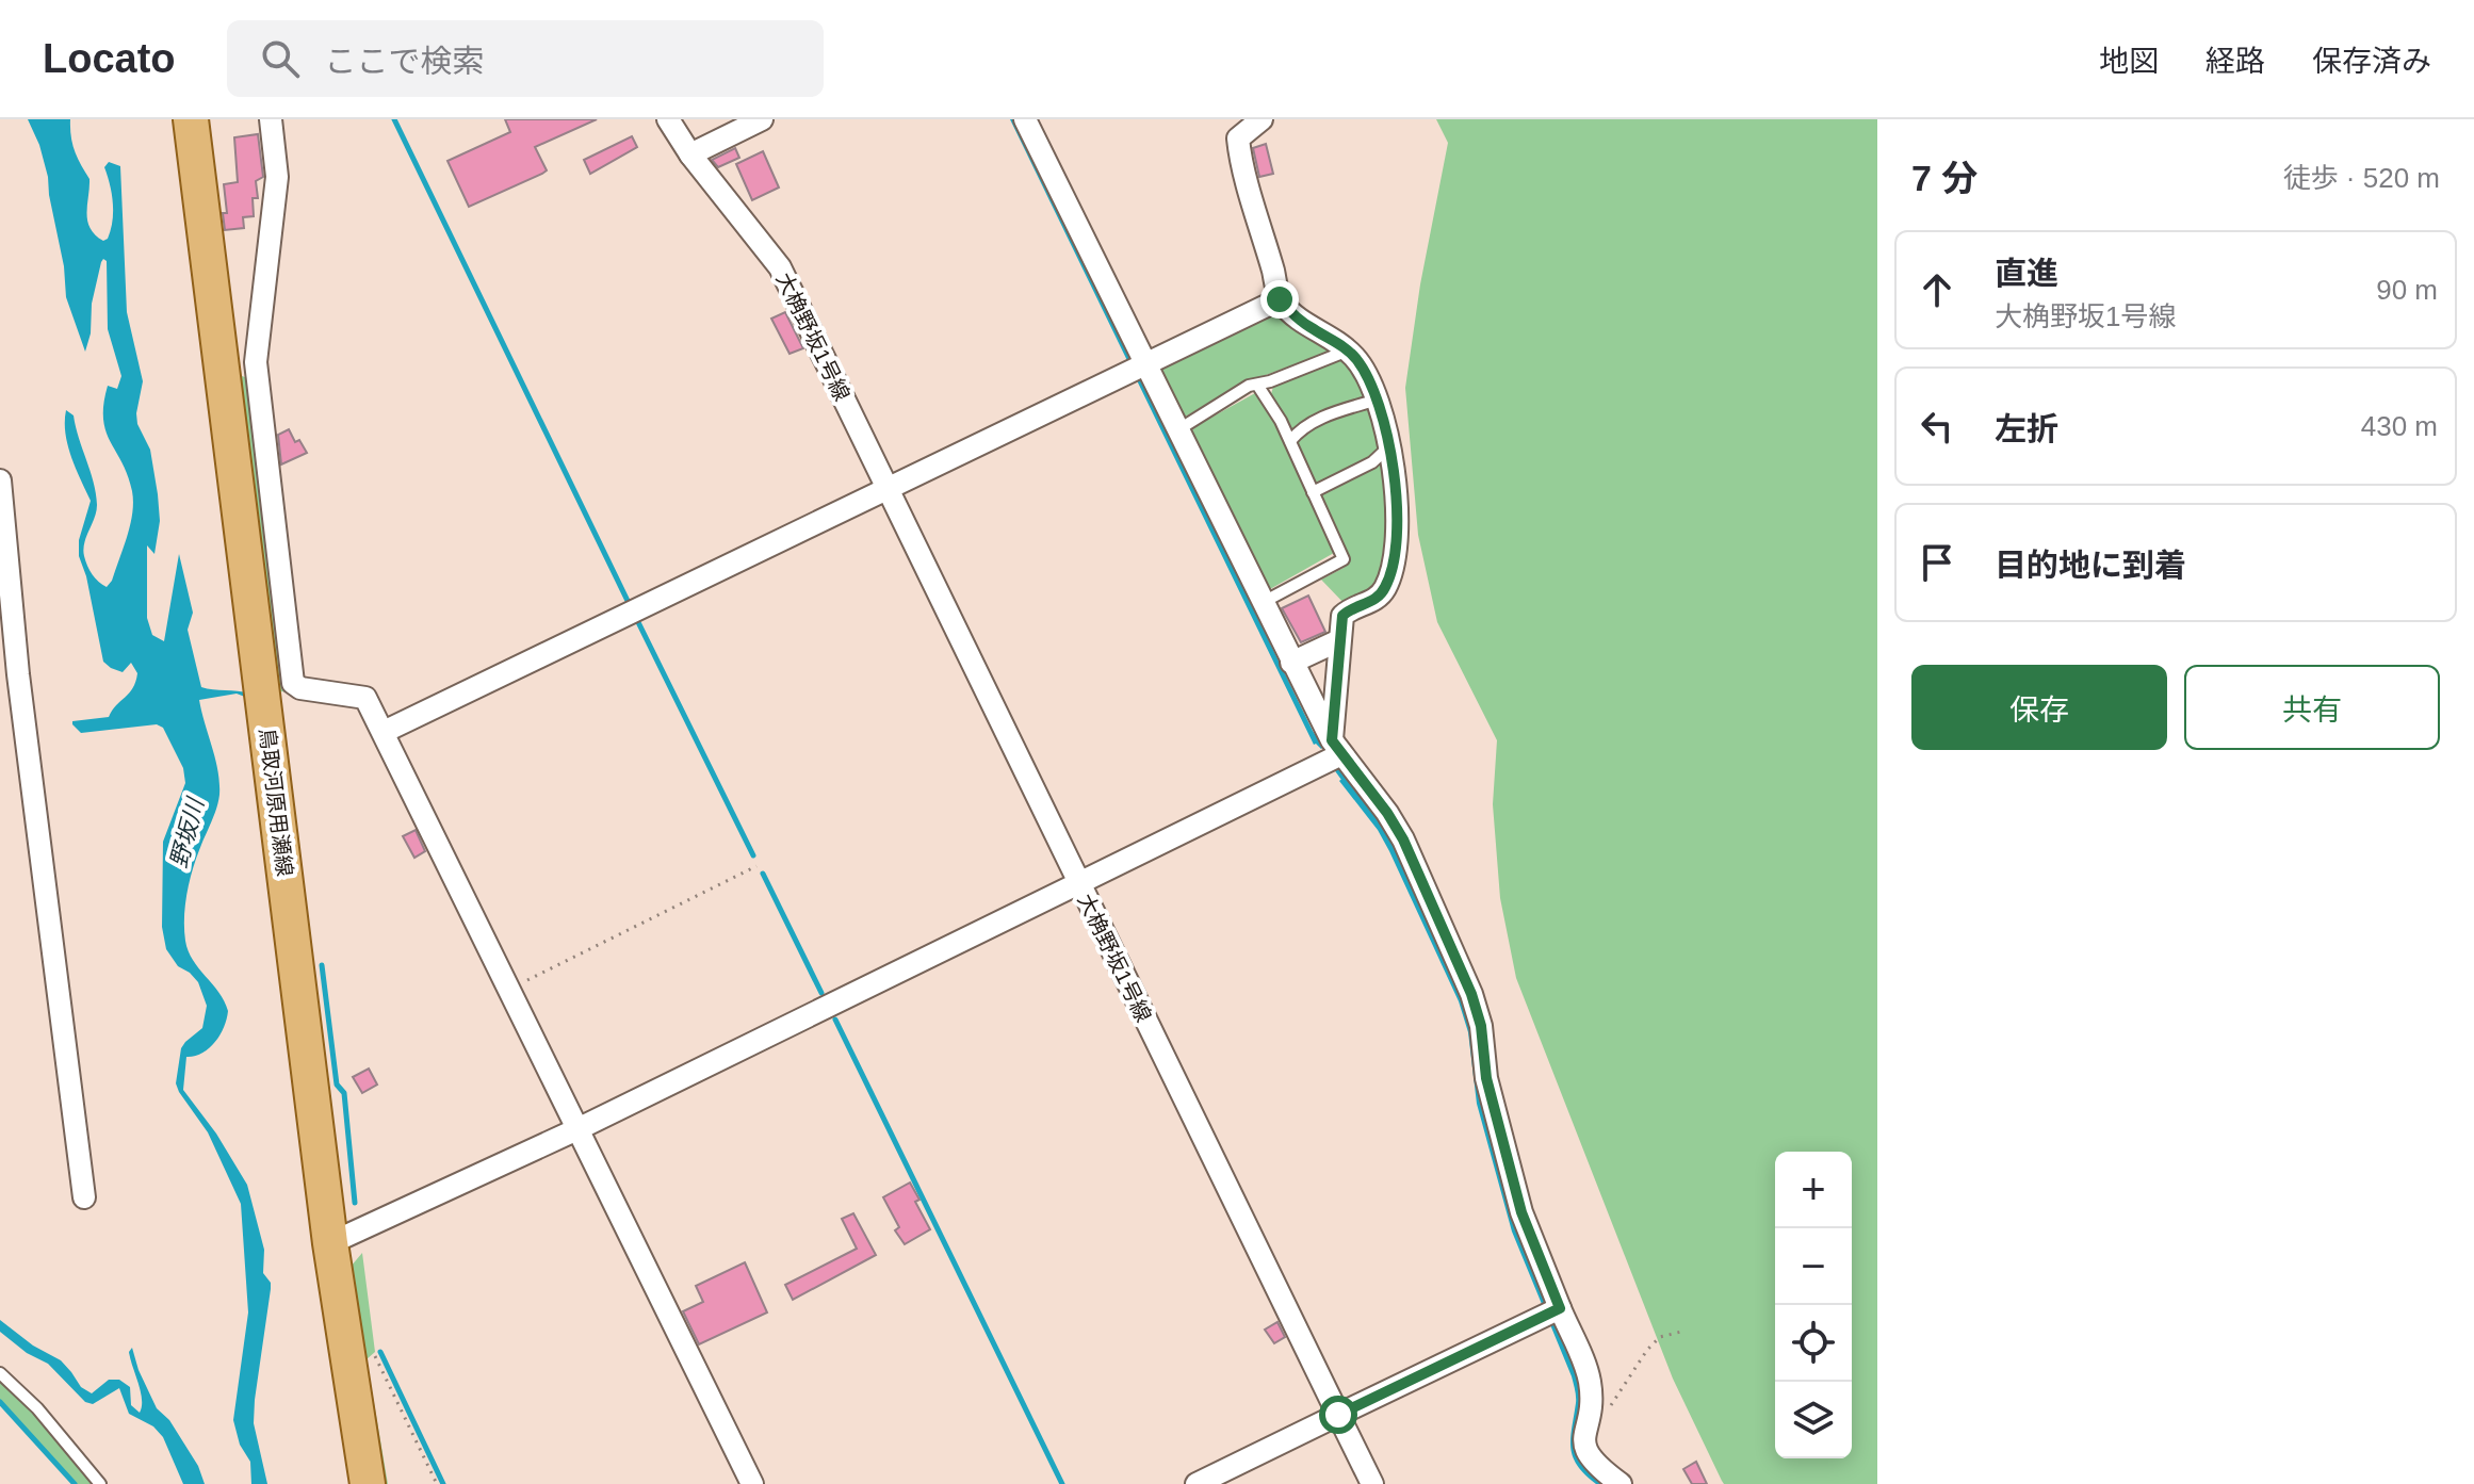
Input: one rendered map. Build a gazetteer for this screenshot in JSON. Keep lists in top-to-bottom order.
{
  "streets": {
    "main road": ["鳥取河原用瀬線"],
    "street": ["大桷野坂1号線"]
  },
  "water": ["野坂川"],
  "page": {
    "header": "Locato",
    "search": "ここで検索",
    "nav": ["地図", "経路", "保存済み"],
    "heading": ["7 分", "徒歩 · 520 m"],
    "list": [
      ["直進", "大桷野坂1号線", "90 m"],
      ["左折", "430 m"],
      "目的地に到着"
    ],
    "buttons": ["保存", "共有"],
    "map_buttons": ["+", "−"]
  }
}
